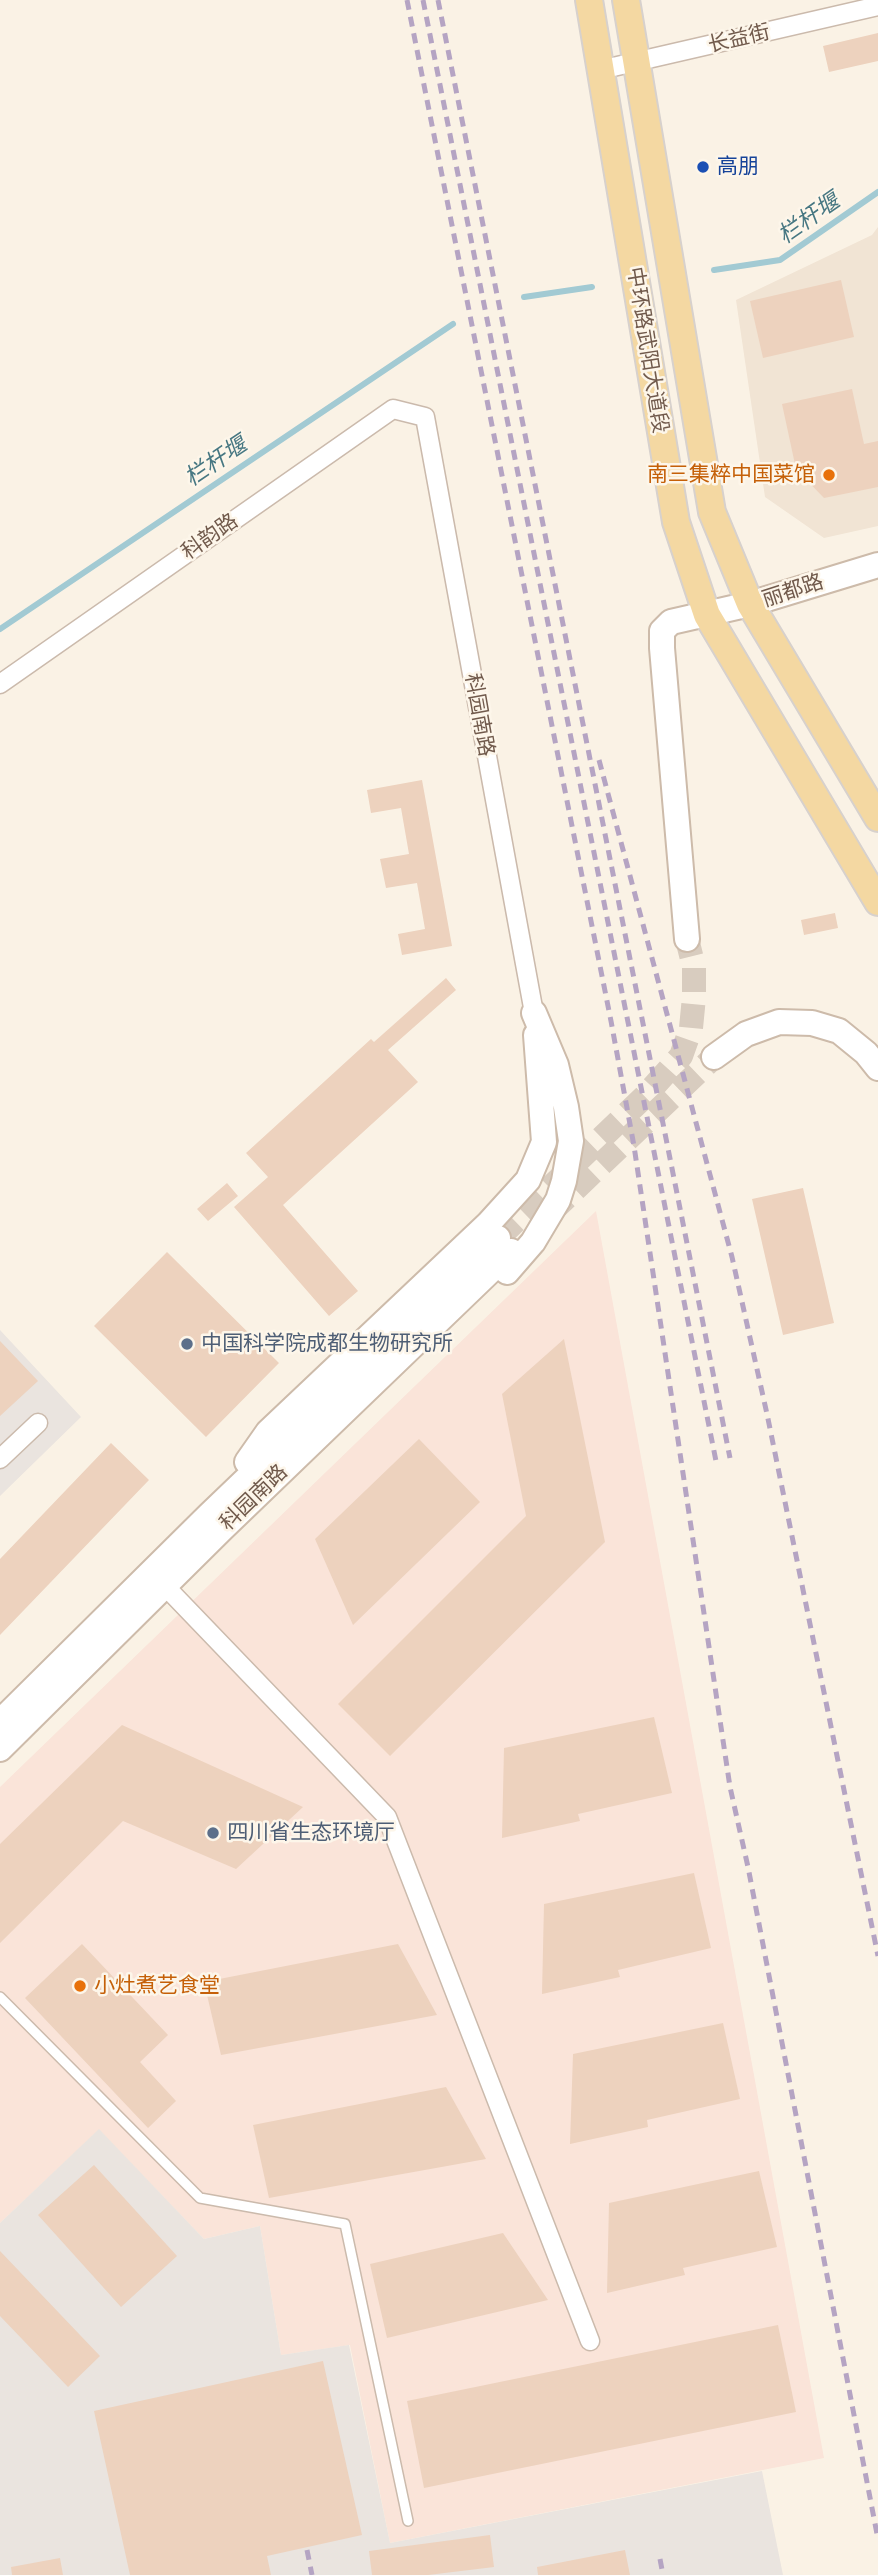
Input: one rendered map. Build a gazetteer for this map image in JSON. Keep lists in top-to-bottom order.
{
  "streets": {
    "main road": ["中环路武阳大道段"],
    "street": [
      "长益街",
      "科韵路",
      "丽都路",
      "科园南路"
    ]
  },
  "crossings": [
    ["长益街", "中环路武阳大道段"],
    ["中环路武阳大道段", "丽都路"],
    ["科韵路", "科园南路"]
  ],
  "water": ["栏杆堰"],
  "places": [
    "高朋",
    "南三集粹中国菜馆",
    "中国科学院成都生物研究所",
    "四川省生态环境厅",
    "小灶煮艺食堂"
  ]
}
